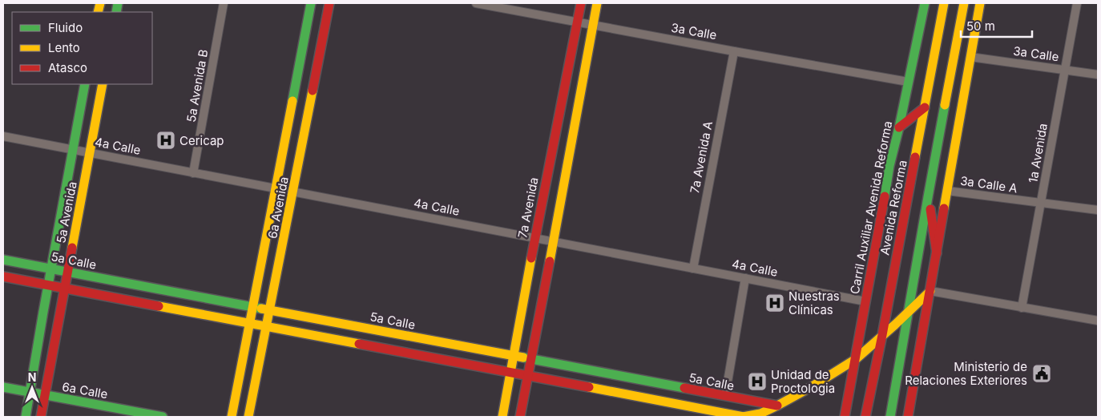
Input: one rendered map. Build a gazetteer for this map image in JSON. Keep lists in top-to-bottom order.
{
  "streets": {
    "main road": [
      "6a Avenida",
      "7a Avenida",
      "Carril Auxiliar Avenida Reforma",
      "Avenida Reforma",
      "5a Avenida",
      "5a Calle",
      "6a Calle"
    ],
    "street": [
      "3a Calle",
      "5a Avenida B",
      "4a Calle",
      "1a Avenida",
      "7a Avenida A",
      "3a Calle A"
    ]
  },
  "crossings": [
    ["3a Calle", "1a Avenida"],
    ["3a Calle", "7a Avenida A"],
    ["3a Calle", "7a Avenida"],
    ["3a Calle", "Carril Auxiliar Avenida Reforma"],
    ["5a Avenida B", "4a Calle"],
    ["4a Calle", "7a Avenida A"],
    ["4a Calle", "6a Avenida"],
    ["4a Calle", "7a Avenida"],
    ["4a Calle", "Carril Auxiliar Avenida Reforma"],
    ["4a Calle", "5a Avenida"],
    ["1a Avenida", "3a Calle A"],
    ["6a Avenida", "5a Calle"],
    ["7a Avenida", "5a Calle"],
    ["5a Avenida", "5a Calle"],
    ["5a Avenida", "6a Calle"]
  ],
  "places": {
    "hospital": ["Cericap", "Nuestras Clínicas", "Unidad de Proctologia"],
    "public building": ["Ministerio de Relaciones Exteriores"]
  },
  "legend": ["Fluido", "Lento", "Atasco"],
  "scale_bar": "50 m",
  "north": "top"
}
